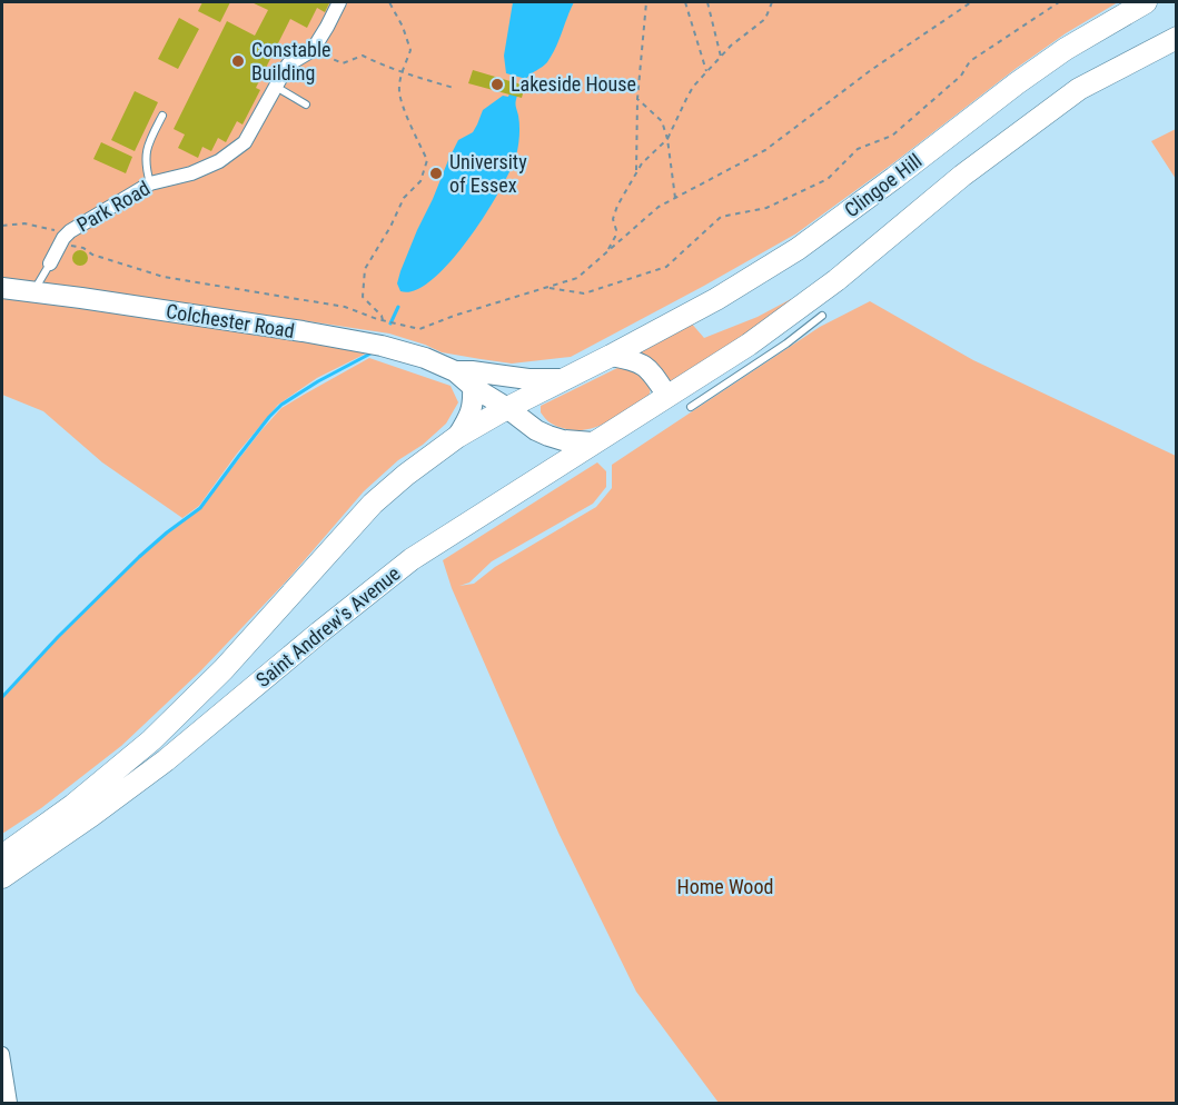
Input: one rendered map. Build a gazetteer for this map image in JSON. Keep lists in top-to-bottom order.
{
  "streets": {
    "main road": ["Clingoe Hill", "Colchester Road", "Saint Andrew's Avenue"],
    "street": ["Park Road"]
  },
  "crossings": [
    ["Clingoe Hill", "Saint Andrew's Avenue"],
    ["Park Road", "Colchester Road"],
    ["Colchester Road", "Saint Andrew's Avenue"]
  ],
  "parks": ["Home Wood"],
  "places": ["Constable Building", "Lakeside House", "University of Essex"]
}
